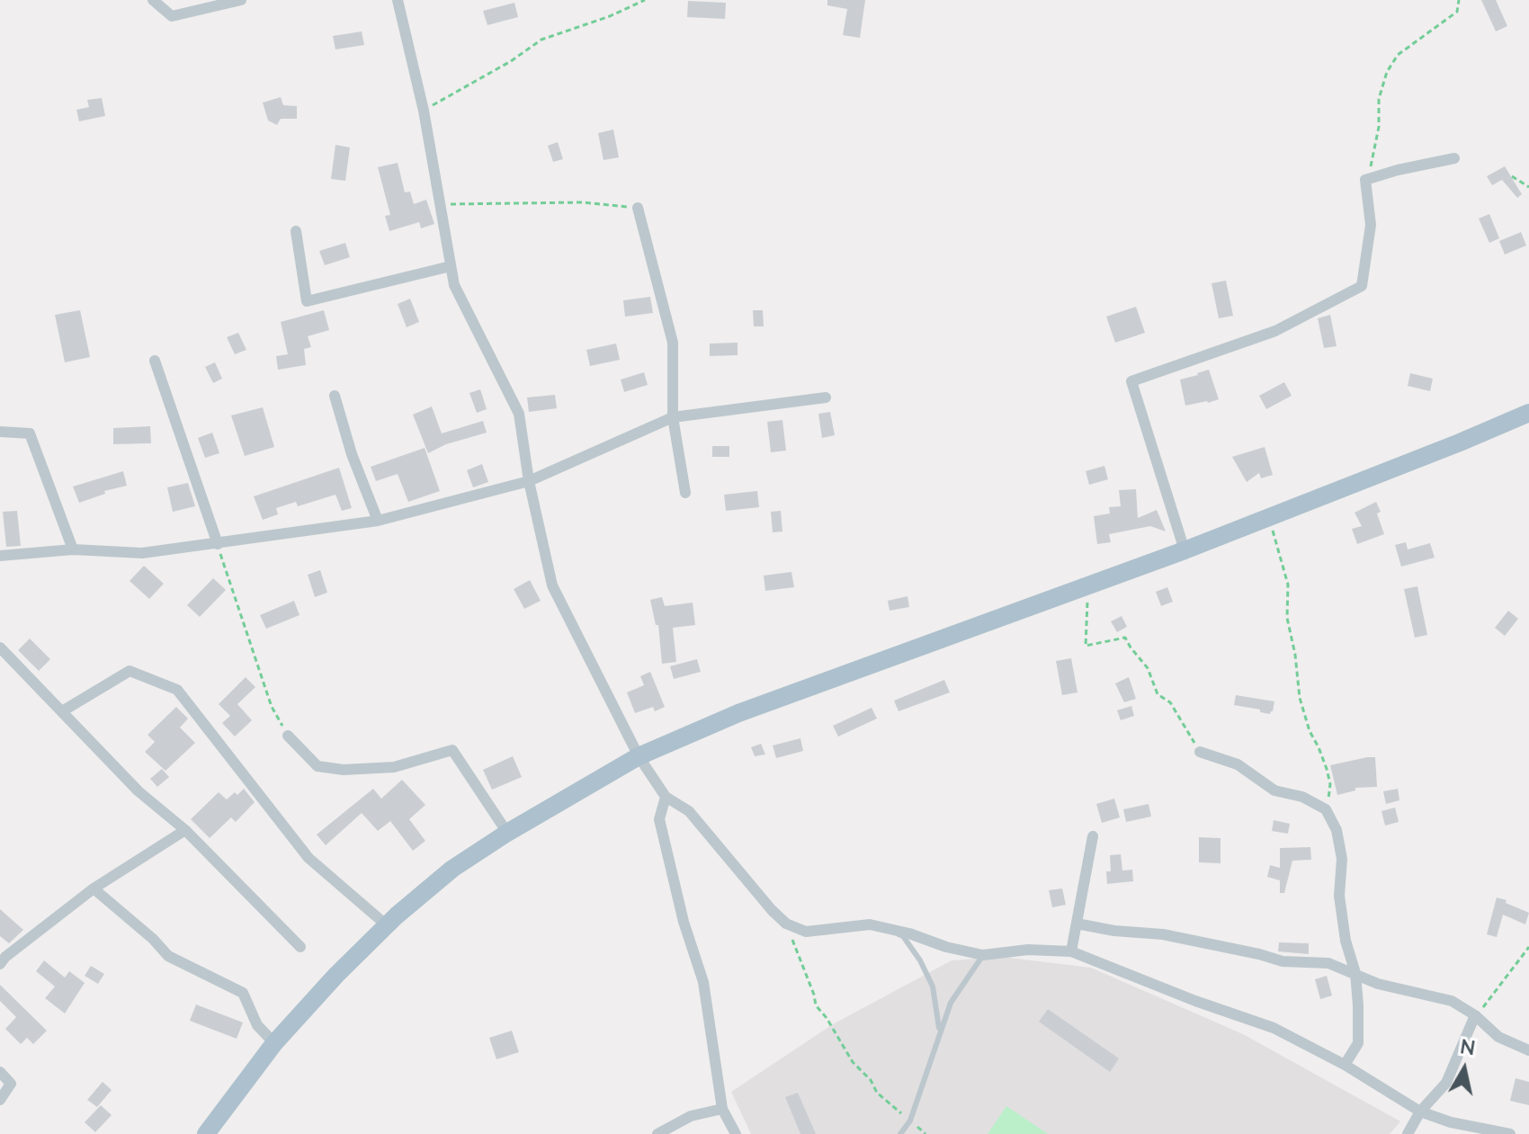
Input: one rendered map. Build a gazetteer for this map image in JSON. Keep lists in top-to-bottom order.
{
  "north": "top"
}
